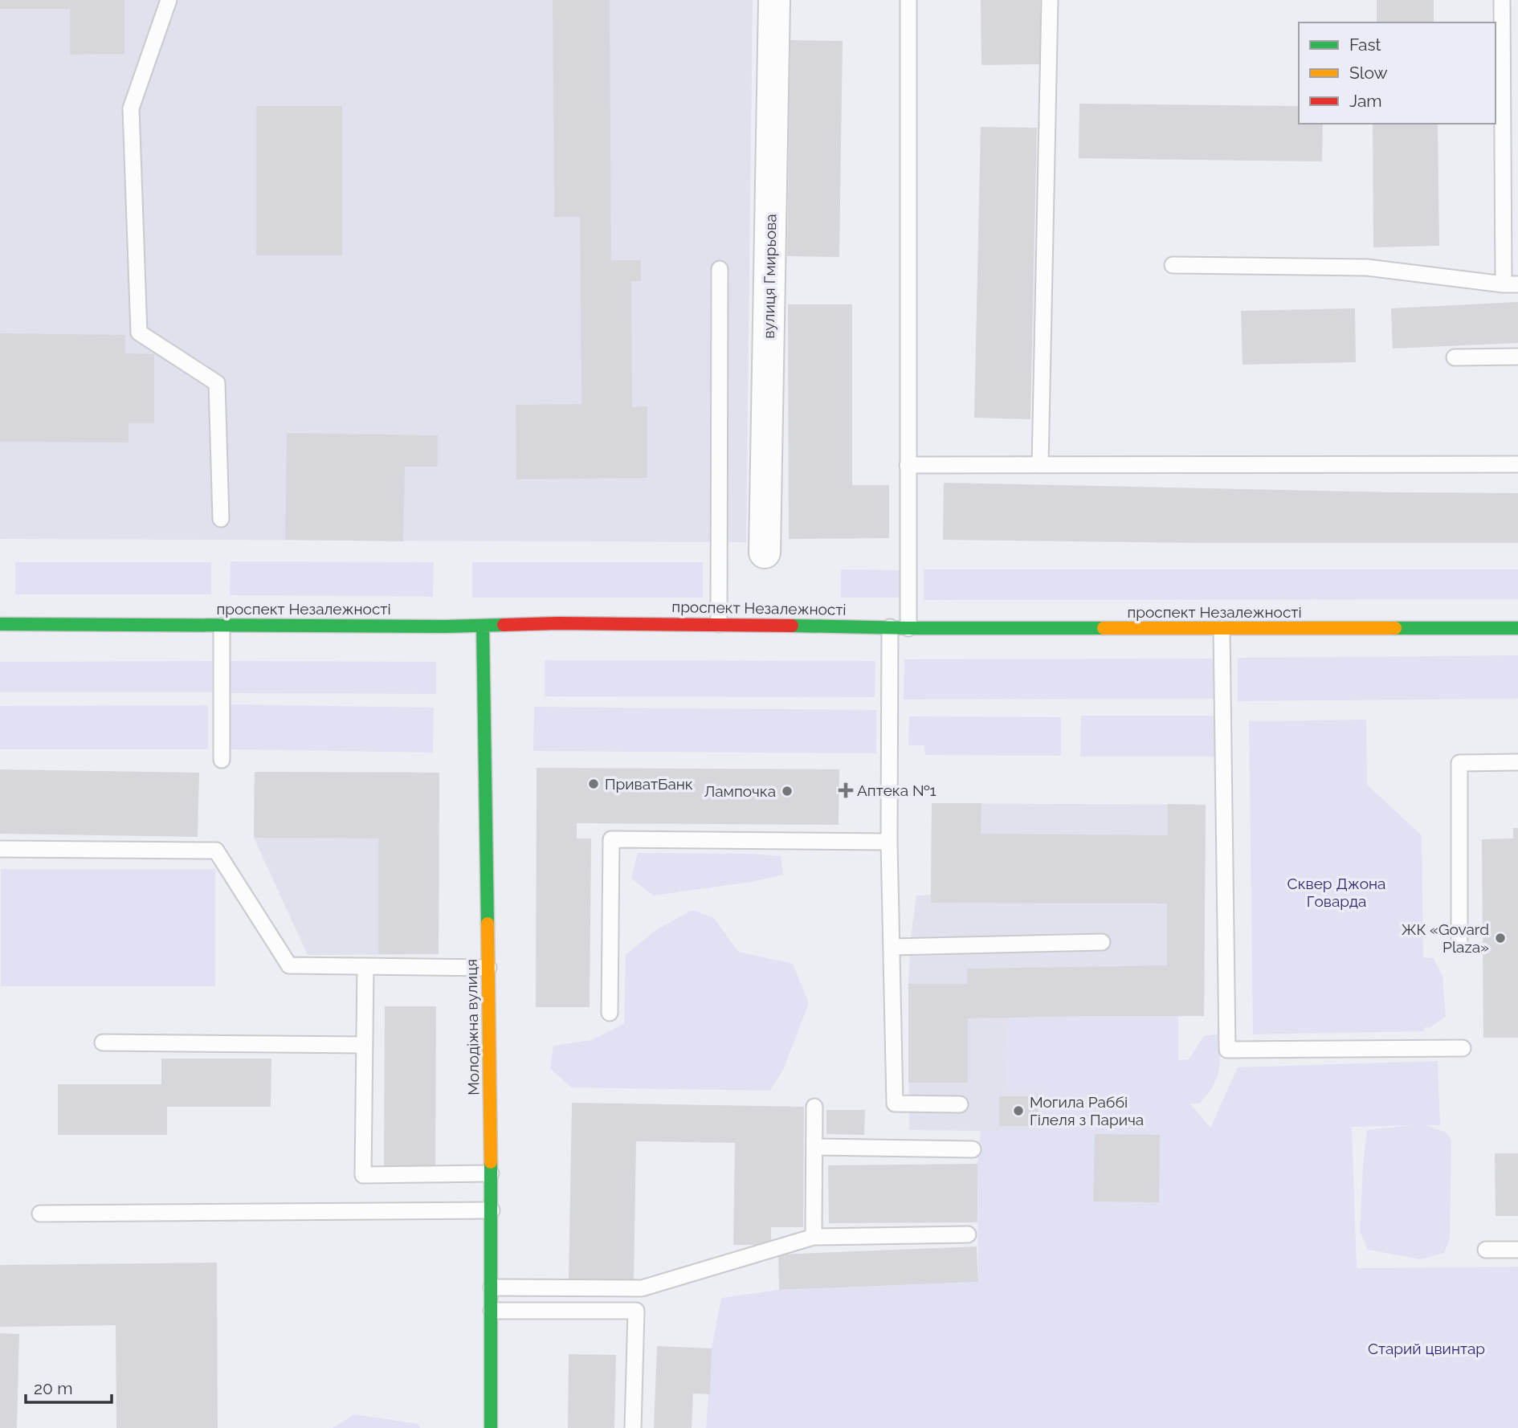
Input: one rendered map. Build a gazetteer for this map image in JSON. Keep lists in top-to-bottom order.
{
  "streets": {
    "main road": ["проспект Незалежності", "Молодіжна вулиця"],
    "street": ["вулиця Гмирьова"]
  },
  "crossings": [
    ["проспект Незалежності", "Молодіжна вулиця"]
  ],
  "parks": ["Сквер Джона Говарда", "Старий цвинтар"],
  "places": {
    "other": [
      "ПриватБанк",
      "Лампочка",
      "ЖК «Govard Plaza»",
      "Могила Раббі Гілеля з Парича"
    ],
    "health": ["Аптека №1"]
  },
  "legend": ["Fast", "Slow", "Jam"],
  "scale_bar": "20 m"
}
